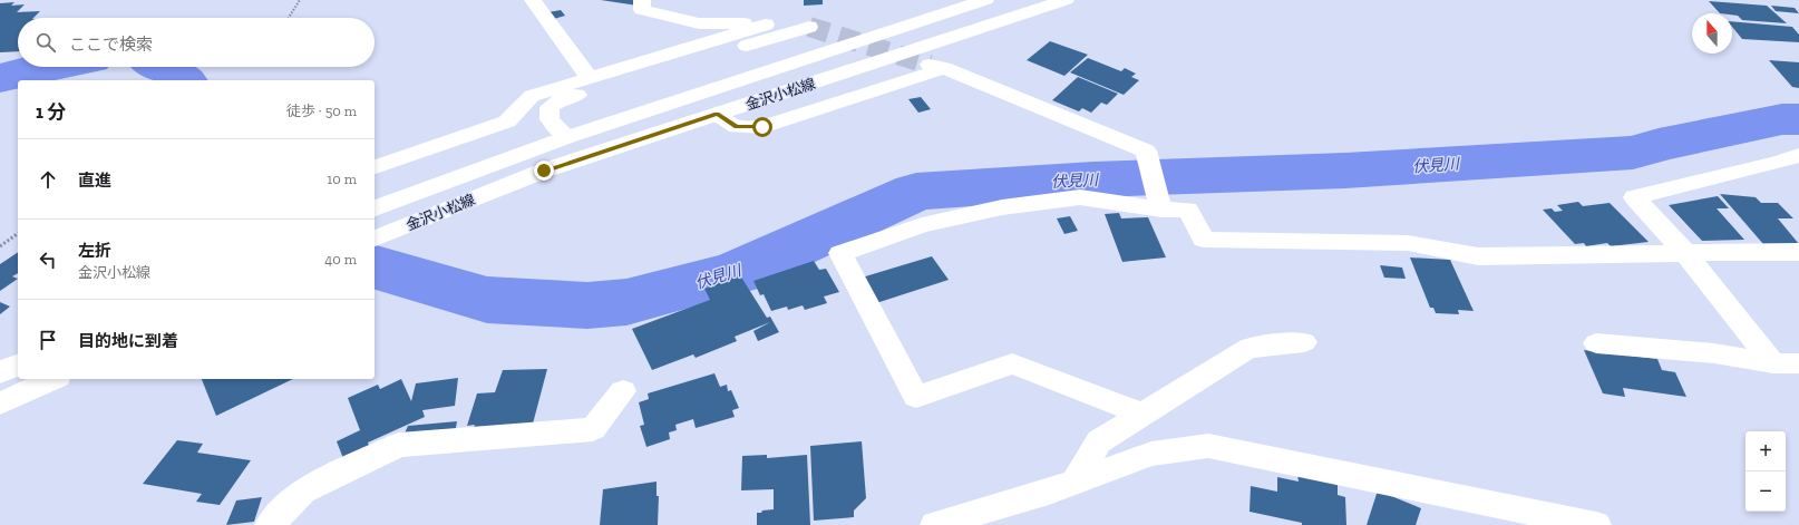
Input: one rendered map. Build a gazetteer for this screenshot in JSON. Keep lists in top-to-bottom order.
{
  "streets": {
    "street": ["金沢小松線"]
  },
  "water": ["伏見川"],
  "north": "top",
  "page": {
    "search": "ここで検索",
    "heading": ["1 分", "徒歩 · 50 m"],
    "list": [
      ["直進", "10 m"],
      ["左折", "金沢小松線", "40 m"],
      "目的地に到着"
    ],
    "map_buttons": ["+", "−"]
  }
}
